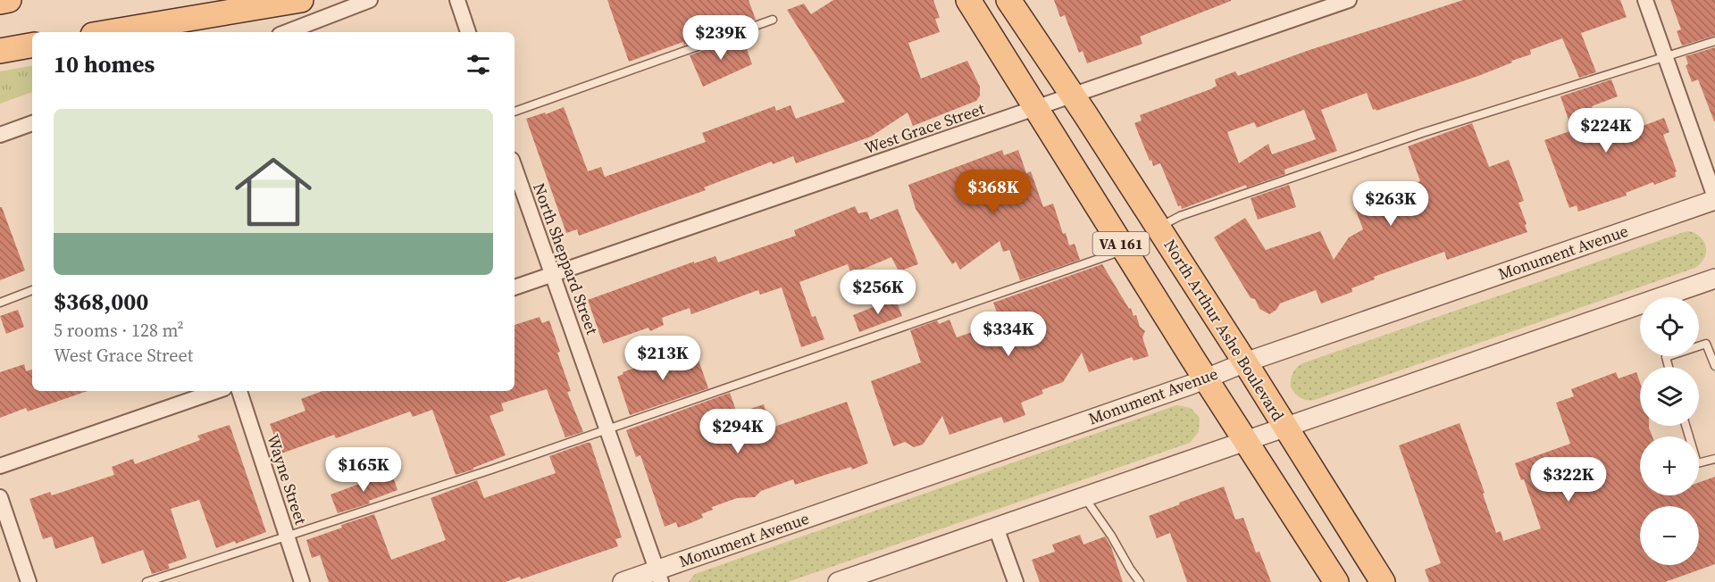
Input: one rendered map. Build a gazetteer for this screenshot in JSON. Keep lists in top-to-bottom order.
{
  "streets": {
    "main road": ["VA 161", "North Arthur Ashe Boulevard"],
    "street": [
      "West Grace Street",
      "Monument Avenue",
      "North Sheppard Street",
      "Wayne Street"
    ]
  },
  "crossings": [
    ["West Grace Street", "VA 161"],
    ["West Grace Street", "North Sheppard Street"],
    ["West Grace Street", "North Arthur Ashe Boulevard"],
    ["VA 161", "Monument Avenue"],
    ["Monument Avenue", "North Sheppard Street"],
    ["Monument Avenue", "North Arthur Ashe Boulevard"]
  ],
  "page": {
    "price": [
      "$239K",
      "$224K",
      "$368K",
      "$263K",
      "$256K",
      "$334K",
      "$213K",
      "$294K",
      "$165K",
      "$322K"
    ],
    "heading": "10 homes",
    "list": [
      {
        "name": "$368,000",
        "note": "5 rooms · 128 m² · West Grace Street"
      }
    ],
    "map_buttons": ["+", "−"]
  }
}
